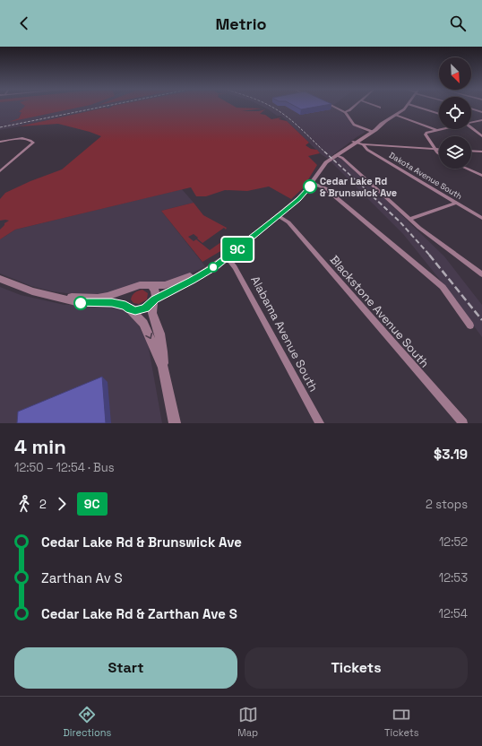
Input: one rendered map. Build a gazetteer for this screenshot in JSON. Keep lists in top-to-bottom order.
{
  "streets": {
    "street": ["Dakota Avenue South", "Blackstone Avenue South", "Alabama Avenue South"]
  },
  "places": ["Cedar Lake Rd & Brunswick Ave"],
  "lines": ["bus line 9C"],
  "north": "bottom right",
  "page": {
    "header": "Metrio",
    "on_map": "9C",
    "heading": ["4 min", "12:50 – 12:54 · Bus", "$3.19"],
    "legs": ["2", "9C", "2 stops"],
    "list": [
      {
        "name": "Cedar Lake Rd & Brunswick Ave",
        "value": "12:52"
      },
      {
        "name": "Zarthan Av S",
        "value": "12:53"
      },
      {
        "name": "Cedar Lake Rd & Zarthan Ave S",
        "value": "12:54"
      }
    ],
    "buttons": ["Start", "Tickets"],
    "tabs": ["Directions", "Map", "Tickets"]
  }
}
